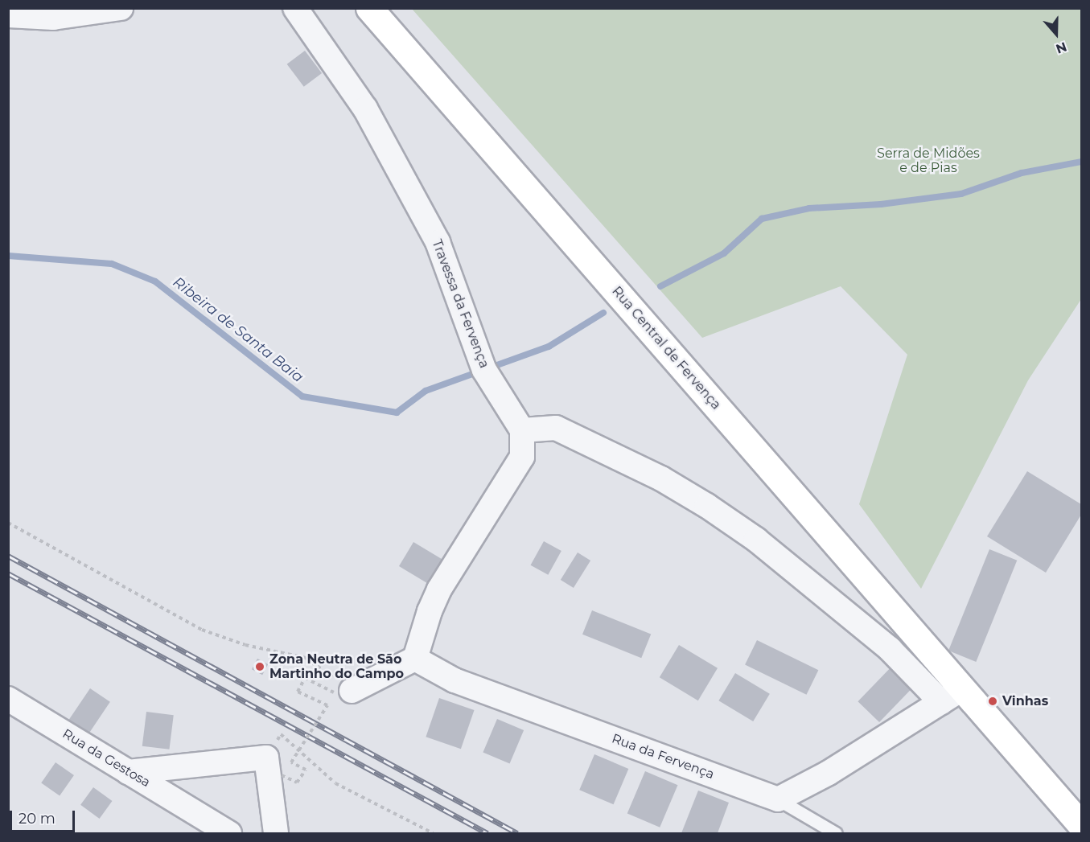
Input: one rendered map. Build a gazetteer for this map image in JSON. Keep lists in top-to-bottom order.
{
  "streets": {
    "street": [
      "Travessa da Fervença",
      "Rua Central de Fervença",
      "Rua da Fervença",
      "Rua da Gestosa"
    ]
  },
  "water": ["Ribeira de Santa Baia"],
  "parks": ["Serra de Midões e de Pias"],
  "places": ["Zona Neutra de São Martinho do Campo", "Vinhas"],
  "scale_bar": "20 m",
  "north": "bottom"
}
